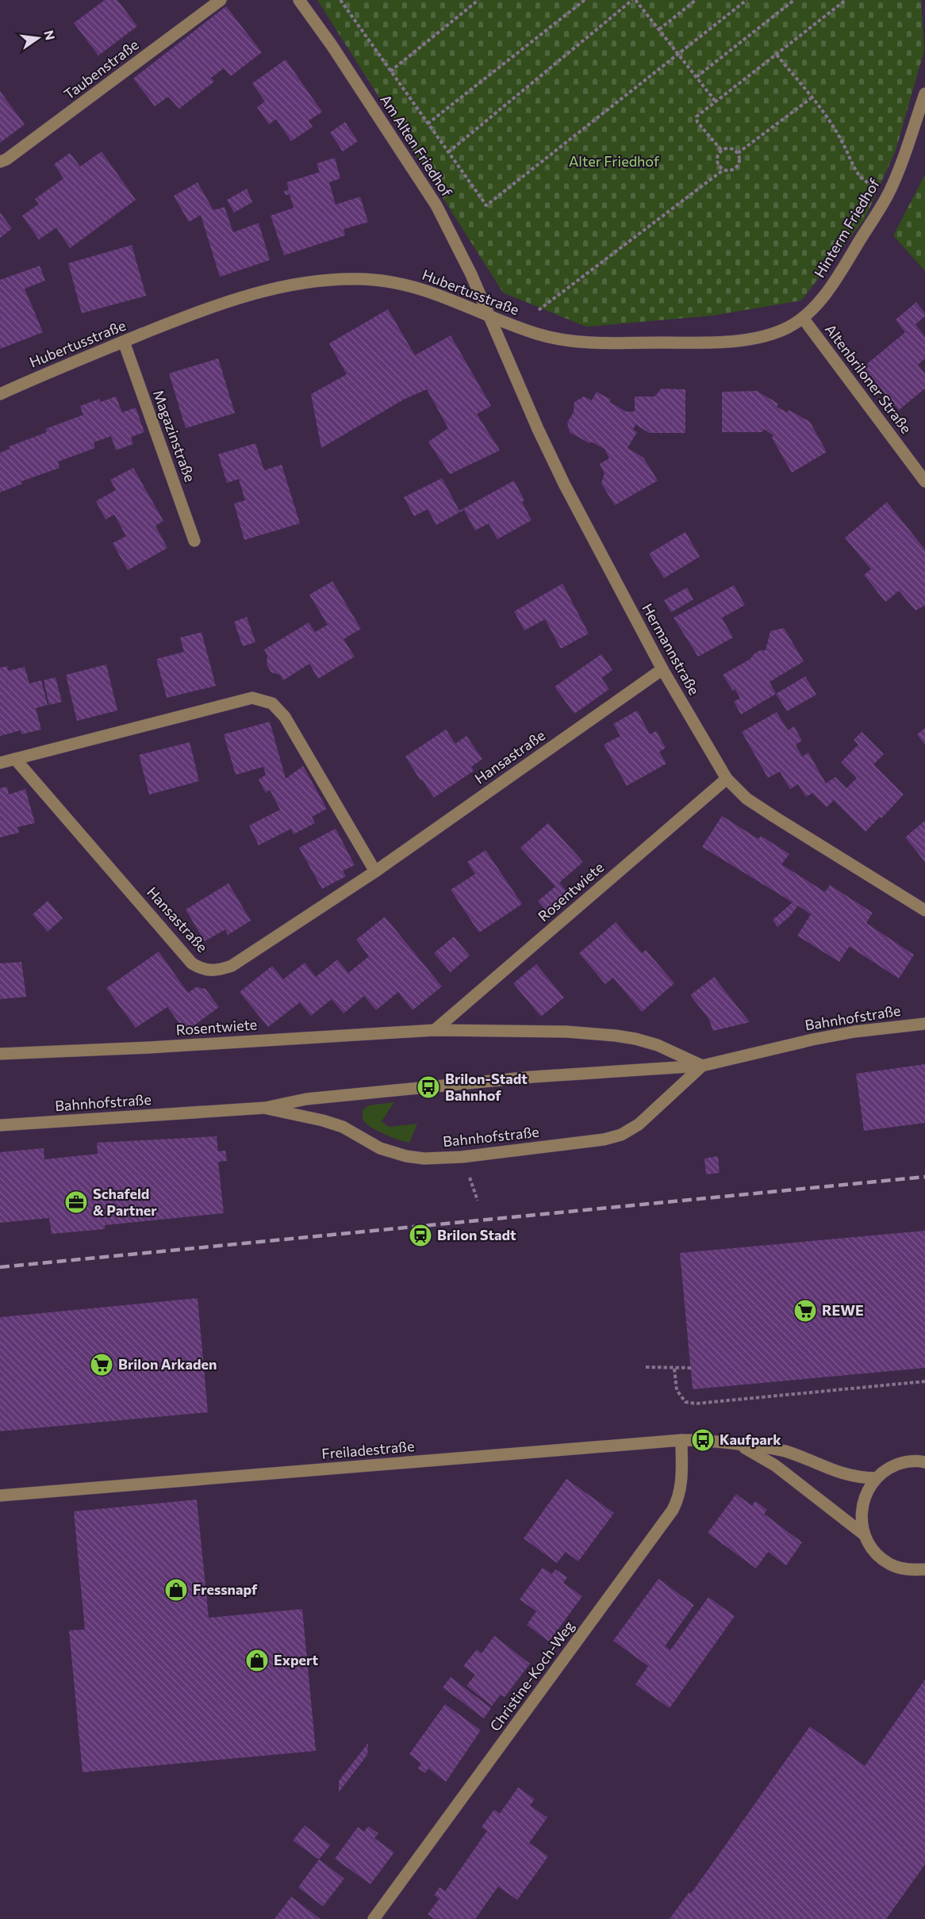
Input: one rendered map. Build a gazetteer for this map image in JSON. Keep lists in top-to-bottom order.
{
  "streets": {
    "street": [
      "Taubenstraße",
      "Am Alten Friedhof",
      "Hinterm Friedhof",
      "Hubertusstraße",
      "Altenbriloner Straße",
      "Magazinstraße",
      "Hermannstraße",
      "Hansastraße",
      "Rosentwiete",
      "Bahnhofstraße",
      "Freiladestraße",
      "Christine-Koch-Weg"
    ]
  },
  "crossings": [
    ["Am Alten Friedhof", "Hubertusstraße"],
    ["Am Alten Friedhof", "Hermannstraße"],
    ["Hinterm Friedhof", "Hubertusstraße"],
    ["Hinterm Friedhof", "Altenbriloner Straße"],
    ["Hubertusstraße", "Altenbriloner Straße"],
    ["Hubertusstraße", "Magazinstraße"],
    ["Hubertusstraße", "Hermannstraße"],
    ["Hermannstraße", "Hansastraße"],
    ["Hermannstraße", "Rosentwiete"],
    ["Rosentwiete", "Bahnhofstraße"],
    ["Freiladestraße", "Christine-Koch-Weg"]
  ],
  "parks": ["Alter Friedhof"],
  "places": {
    "bus stop": ["Brilon-Stadt Bahnhof", "Kaufpark"],
    "office": ["Schafeld & Partner"],
    "station": ["Brilon Stadt"],
    "supermarket": ["REWE", "Brilon Arkaden"],
    "shop": ["Fressnapf", "Expert"]
  },
  "north": "right"
}
